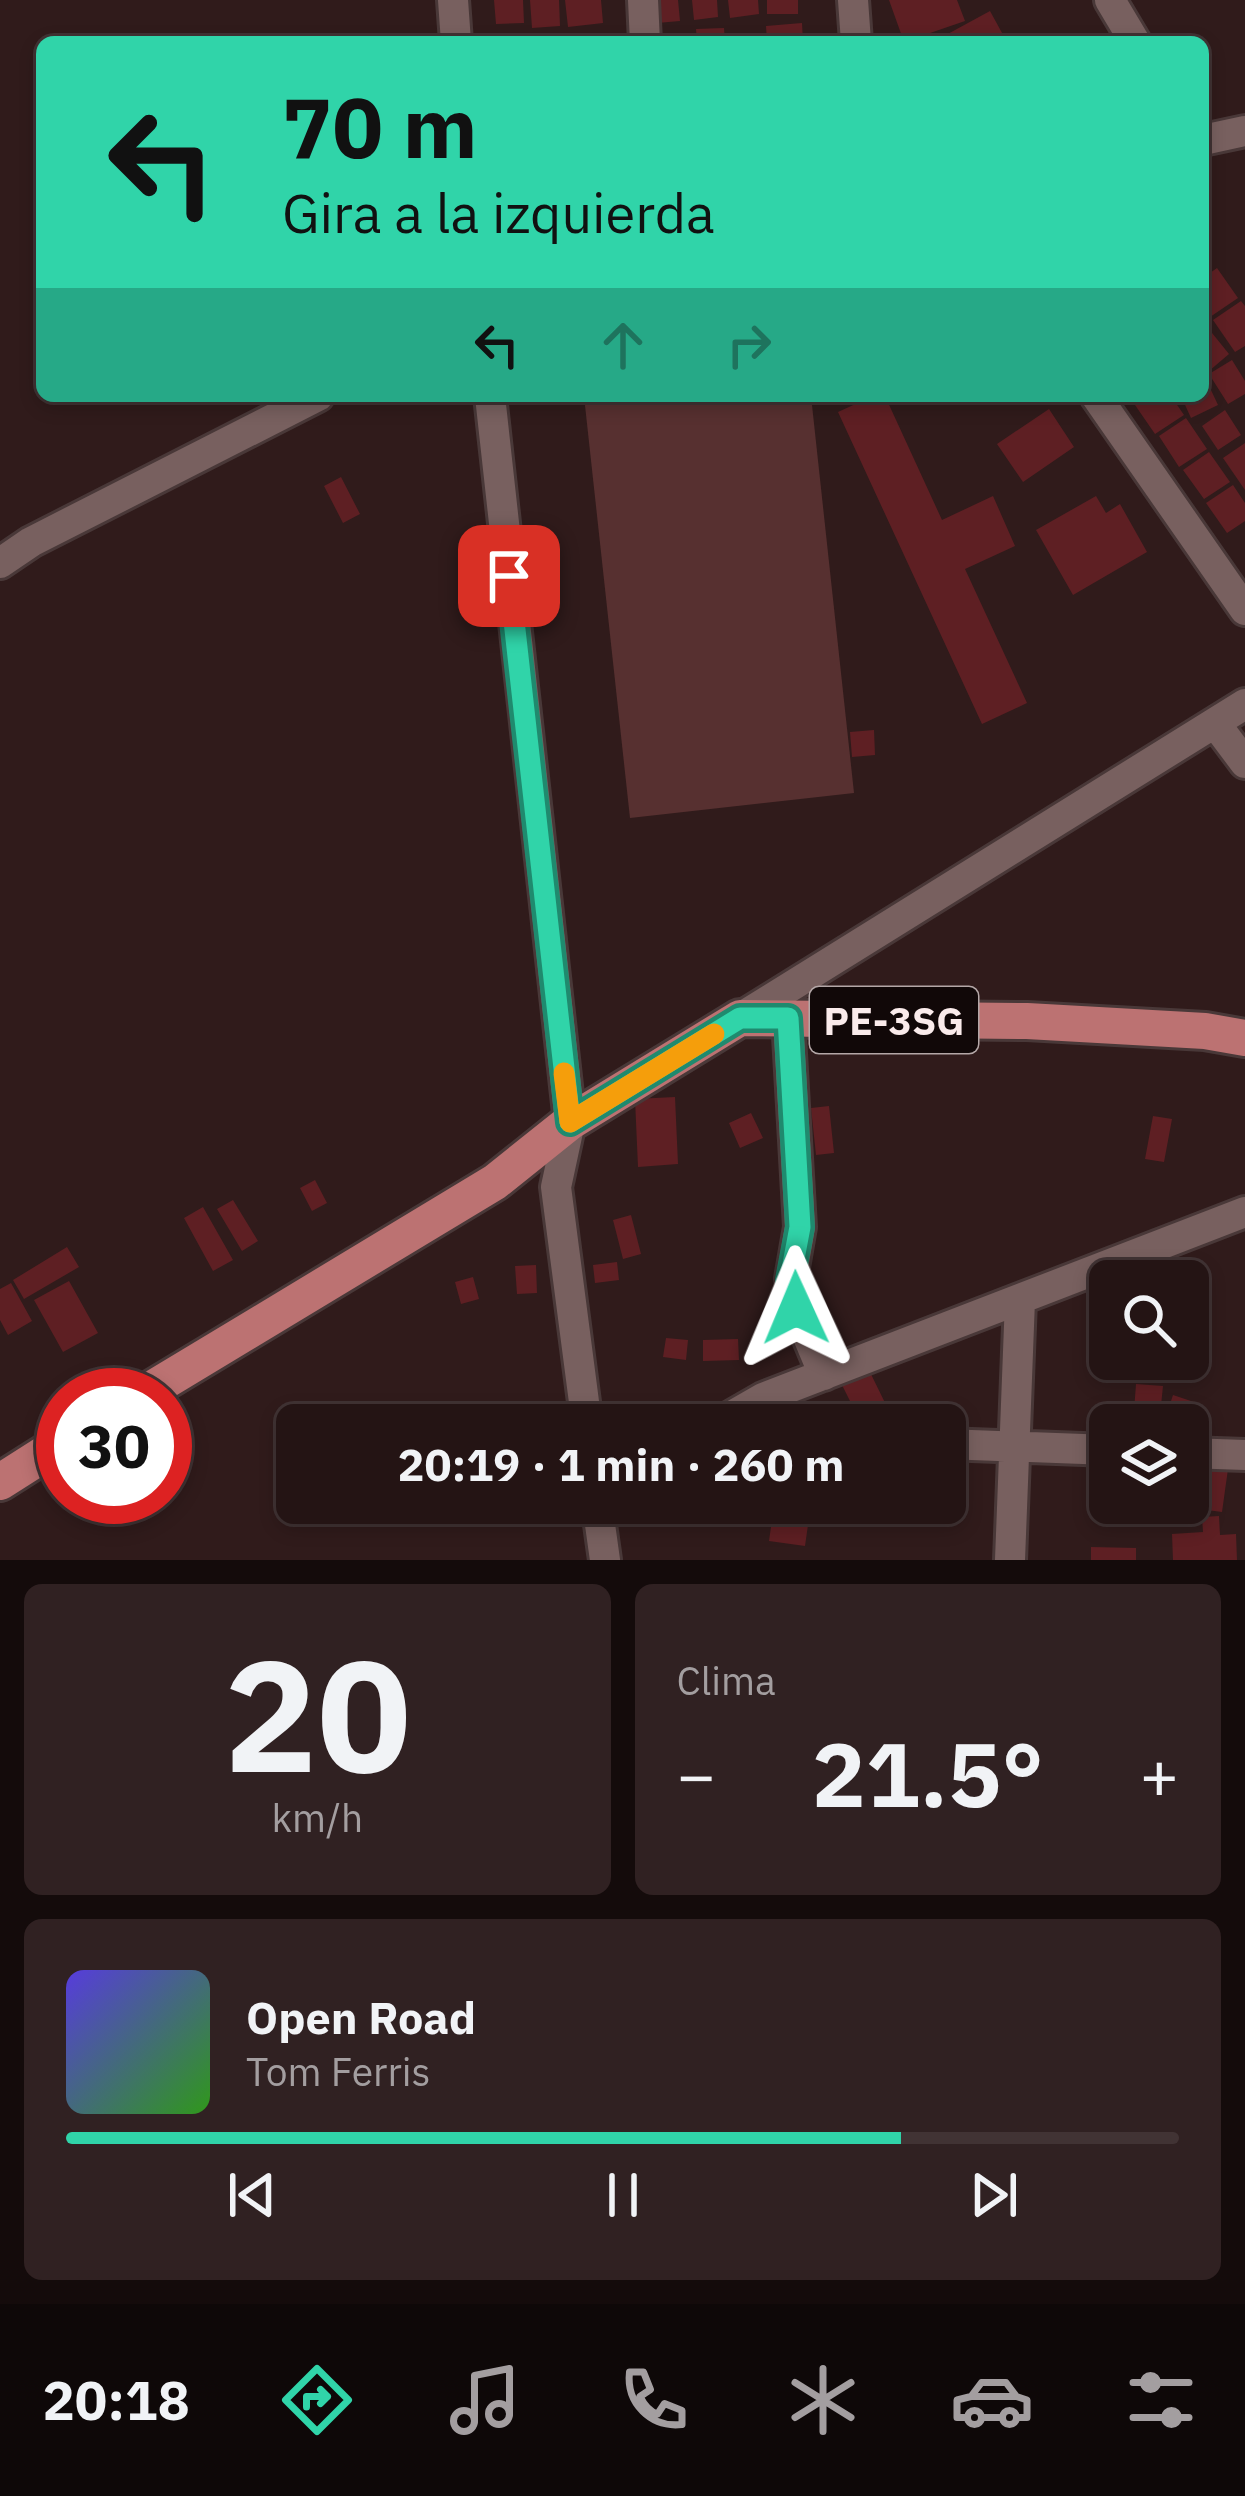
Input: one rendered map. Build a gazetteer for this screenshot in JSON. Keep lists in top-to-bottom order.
{
  "streets": {
    "main road": ["PE-3SG"]
  },
  "page": {
    "turn": ["70 m", "Gira a la izquierda"],
    "limit": "30",
    "trip": "20:19 · 1 min · 260 m",
    "tile": [
      ["20", "km/h"],
      "Clima"
    ],
    "heat": ["−", "21.5°", "+"],
    "song": ["Open Road", "Tom Ferris"],
    "tabs": "20:18"
  }
}
